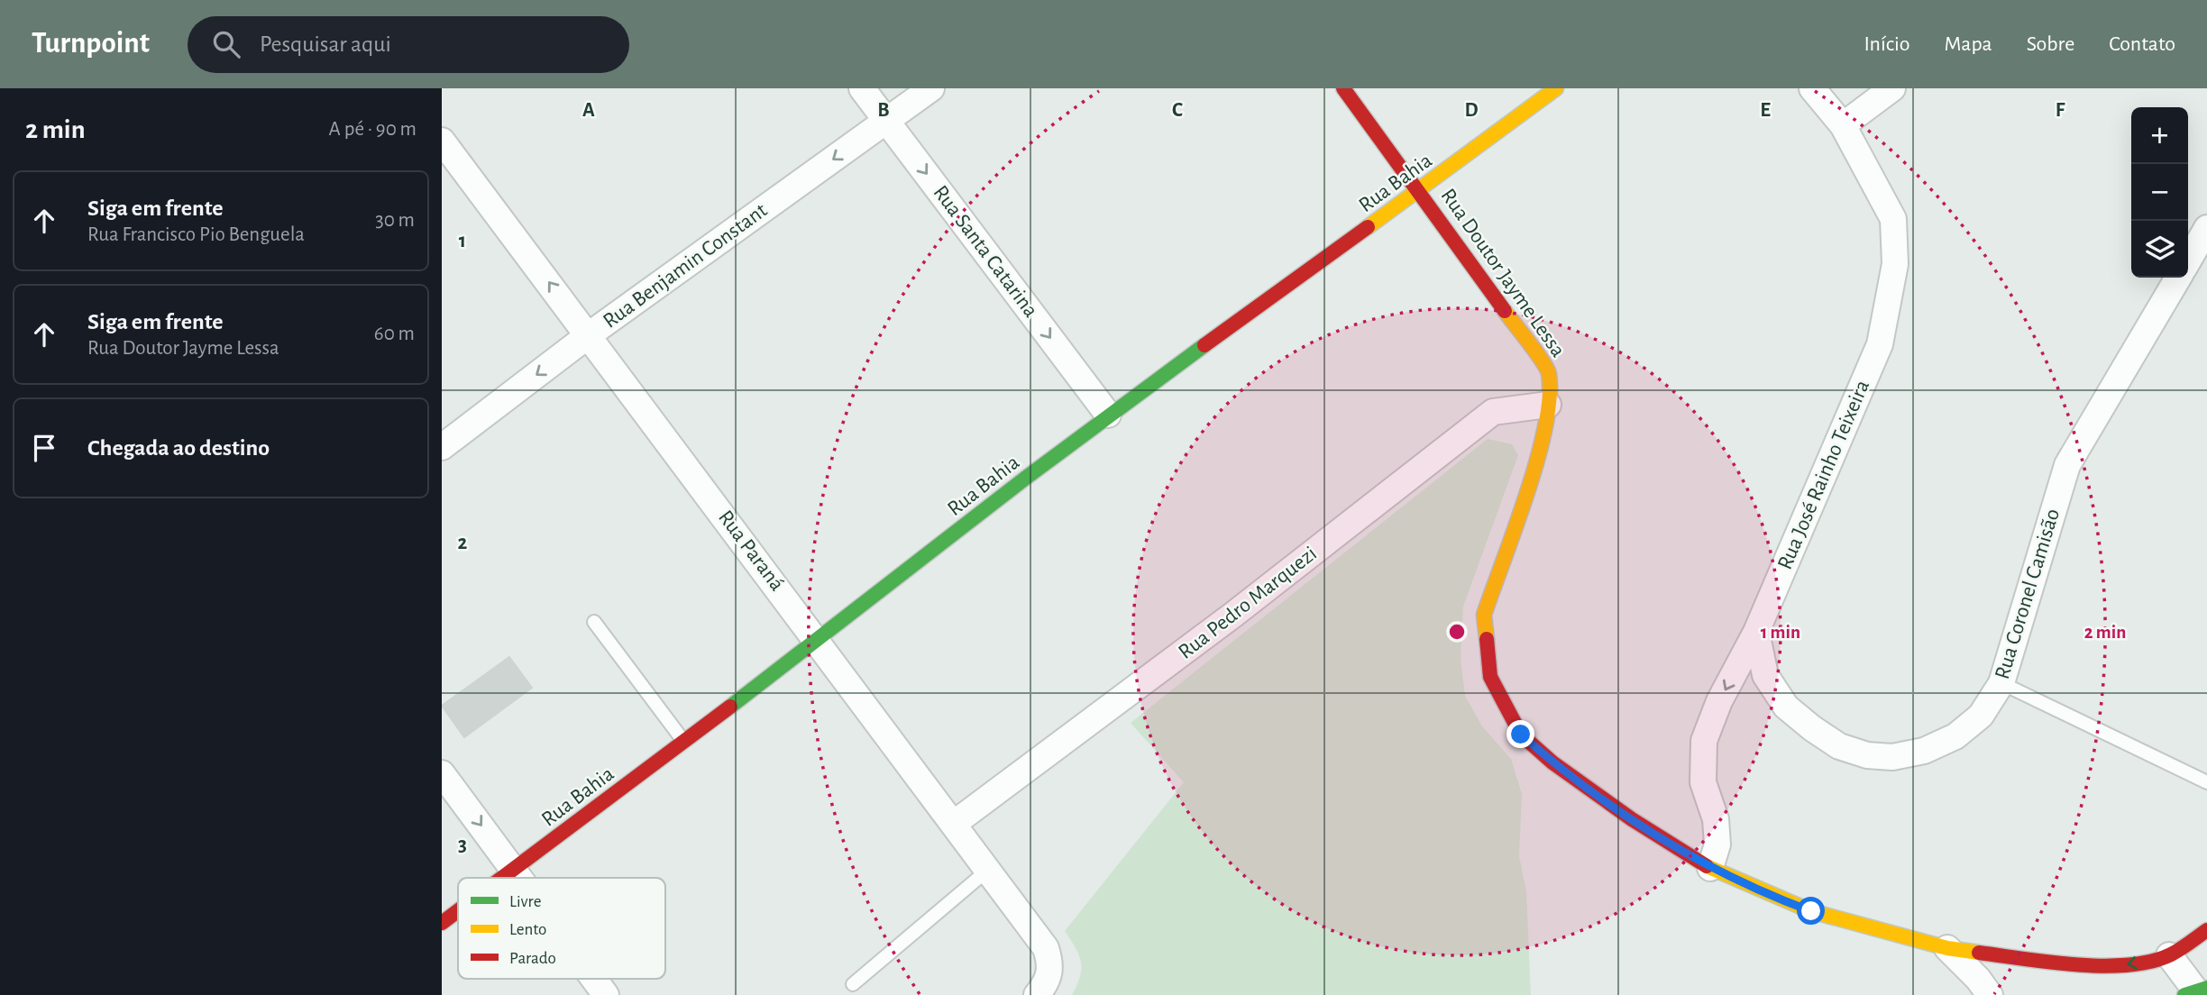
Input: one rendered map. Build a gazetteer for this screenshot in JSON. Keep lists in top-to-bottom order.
{
  "streets": {
    "street": [
      "Rua Bahia",
      "Rua Santa Catarina",
      "Rua Benjamin Constant",
      "Rua Doutor Jayme Lessa",
      "Rua José Rainho Teixeira",
      "Rua Paraná",
      "Rua Coronel Camisão",
      "Rua Pedro Marquezi"
    ]
  },
  "crossings": [
    ["Rua Bahia", "Rua Santa Catarina"],
    ["Rua Bahia", "Rua Doutor Jayme Lessa"],
    ["Rua Bahia", "Rua Paraná"],
    ["Rua Santa Catarina", "Rua Benjamin Constant"],
    ["Rua Benjamin Constant", "Rua Paraná"],
    ["Rua Doutor Jayme Lessa", "Rua José Rainho Teixeira"],
    ["Rua Doutor Jayme Lessa", "Rua Pedro Marquezi"],
    ["Rua José Rainho Teixeira", "Rua Coronel Camisão"],
    ["Rua Paraná", "Rua Pedro Marquezi"]
  ],
  "one_way": ["Rua Santa Catarina", "Rua Benjamin Constant"],
  "legend": ["Livre", "Lento", "Parado"],
  "page": {
    "header": "Turnpoint",
    "search": "Pesquisar aqui",
    "nav": [
      "Início",
      "Mapa",
      "Sobre",
      "Contato"
    ],
    "heading": ["2 min", "A pé · 90 m"],
    "map_buttons": ["+", "−"],
    "list": [
      ["Siga em frente", "Rua Francisco Pio Benguela", "30 m"],
      ["Siga em frente", "Rua Doutor Jayme Lessa", "60 m"],
      "Chegada ao destino"
    ]
  },
  "grid": {
    "columns": [
      "A",
      "B",
      "C",
      "D",
      "E",
      "F"
    ],
    "rows": ["1", "2", "3"]
  },
  "rings": ["1 min", "2 min"]
}
